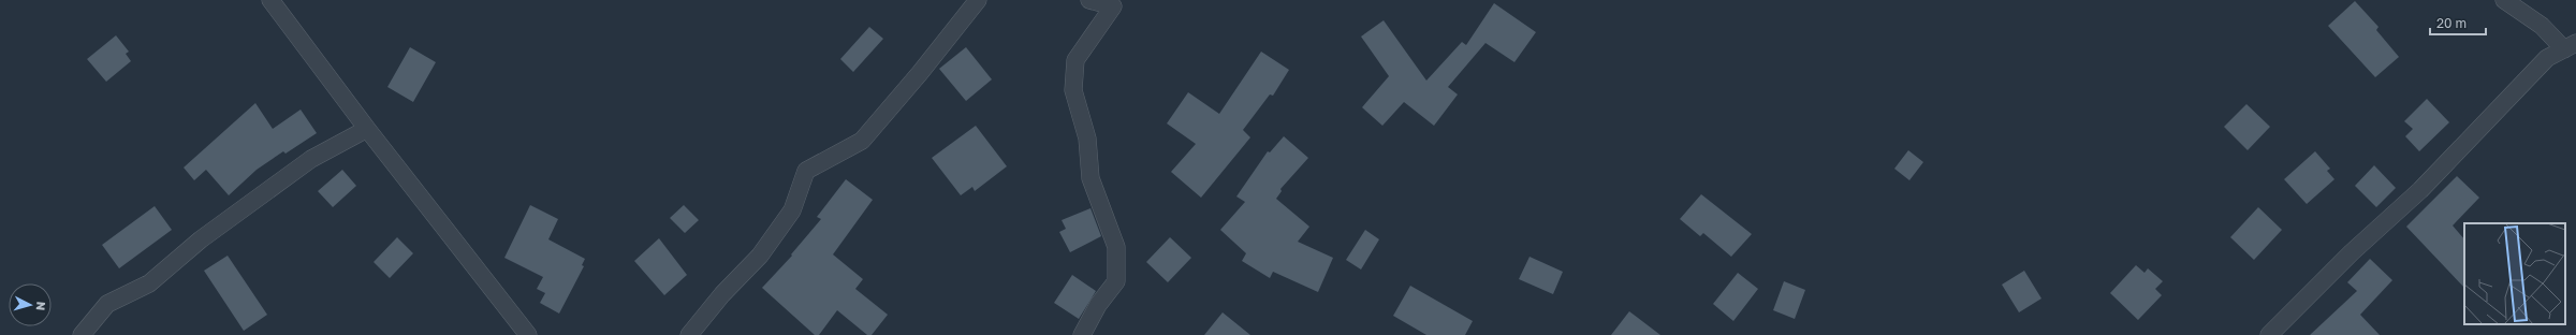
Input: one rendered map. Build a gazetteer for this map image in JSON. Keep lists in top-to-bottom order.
{
  "scale_bar": "20 m",
  "north": "right"
}
